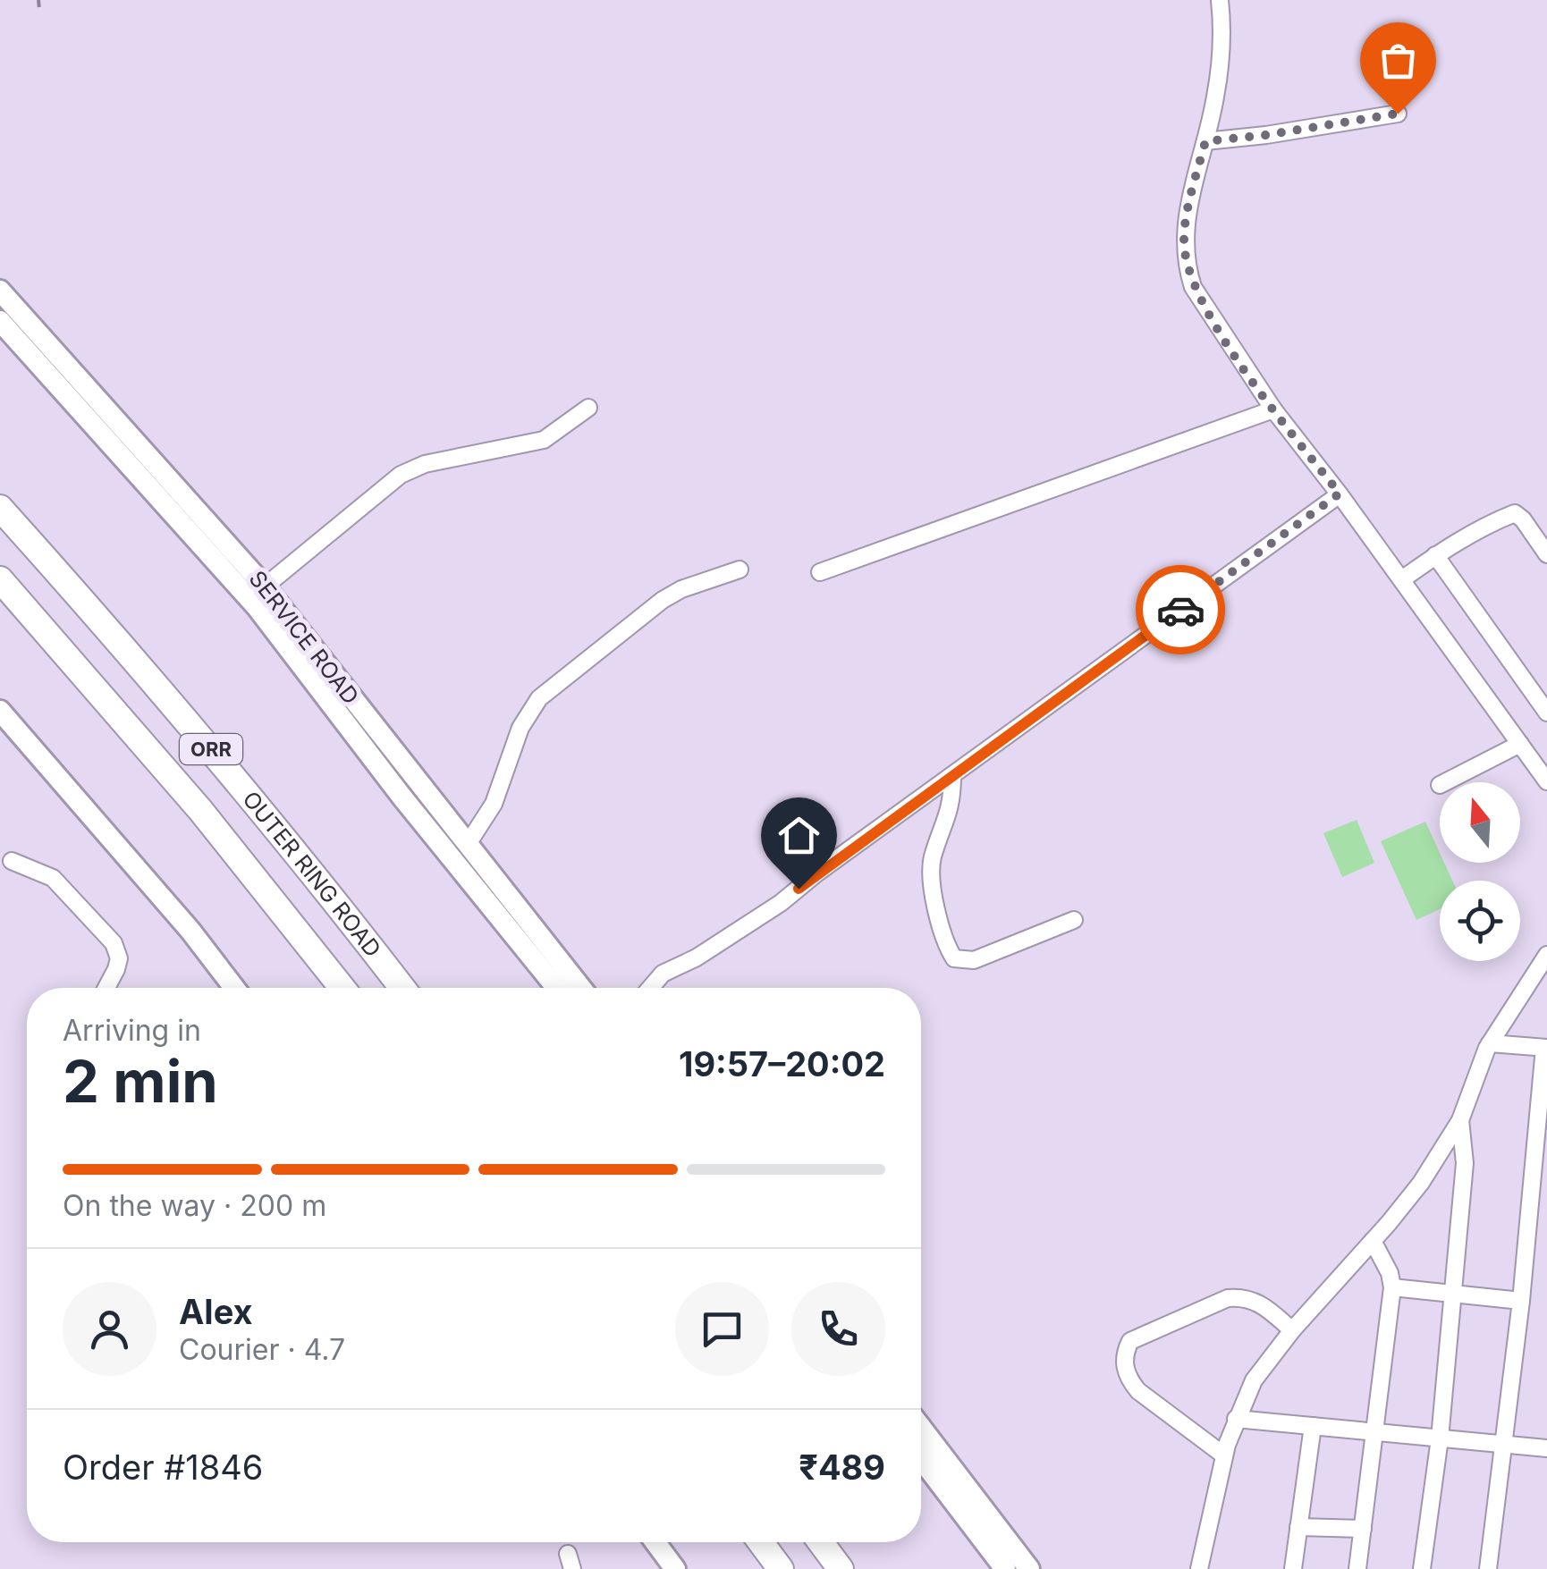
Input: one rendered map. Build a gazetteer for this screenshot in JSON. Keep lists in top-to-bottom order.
{
  "streets": {
    "highway": ["ORR", "OUTER RING ROAD"],
    "main road": ["SERVICE ROAD"]
  },
  "north": "top",
  "page": {
    "heading": ["2 min", "Arriving in", "19:57–20:02"],
    "panel": [
      "Alex",
      "Courier · 4.7",
      "Order #1846",
      "₹489"
    ],
    "bar": "On the way · 200 m"
  }
}
